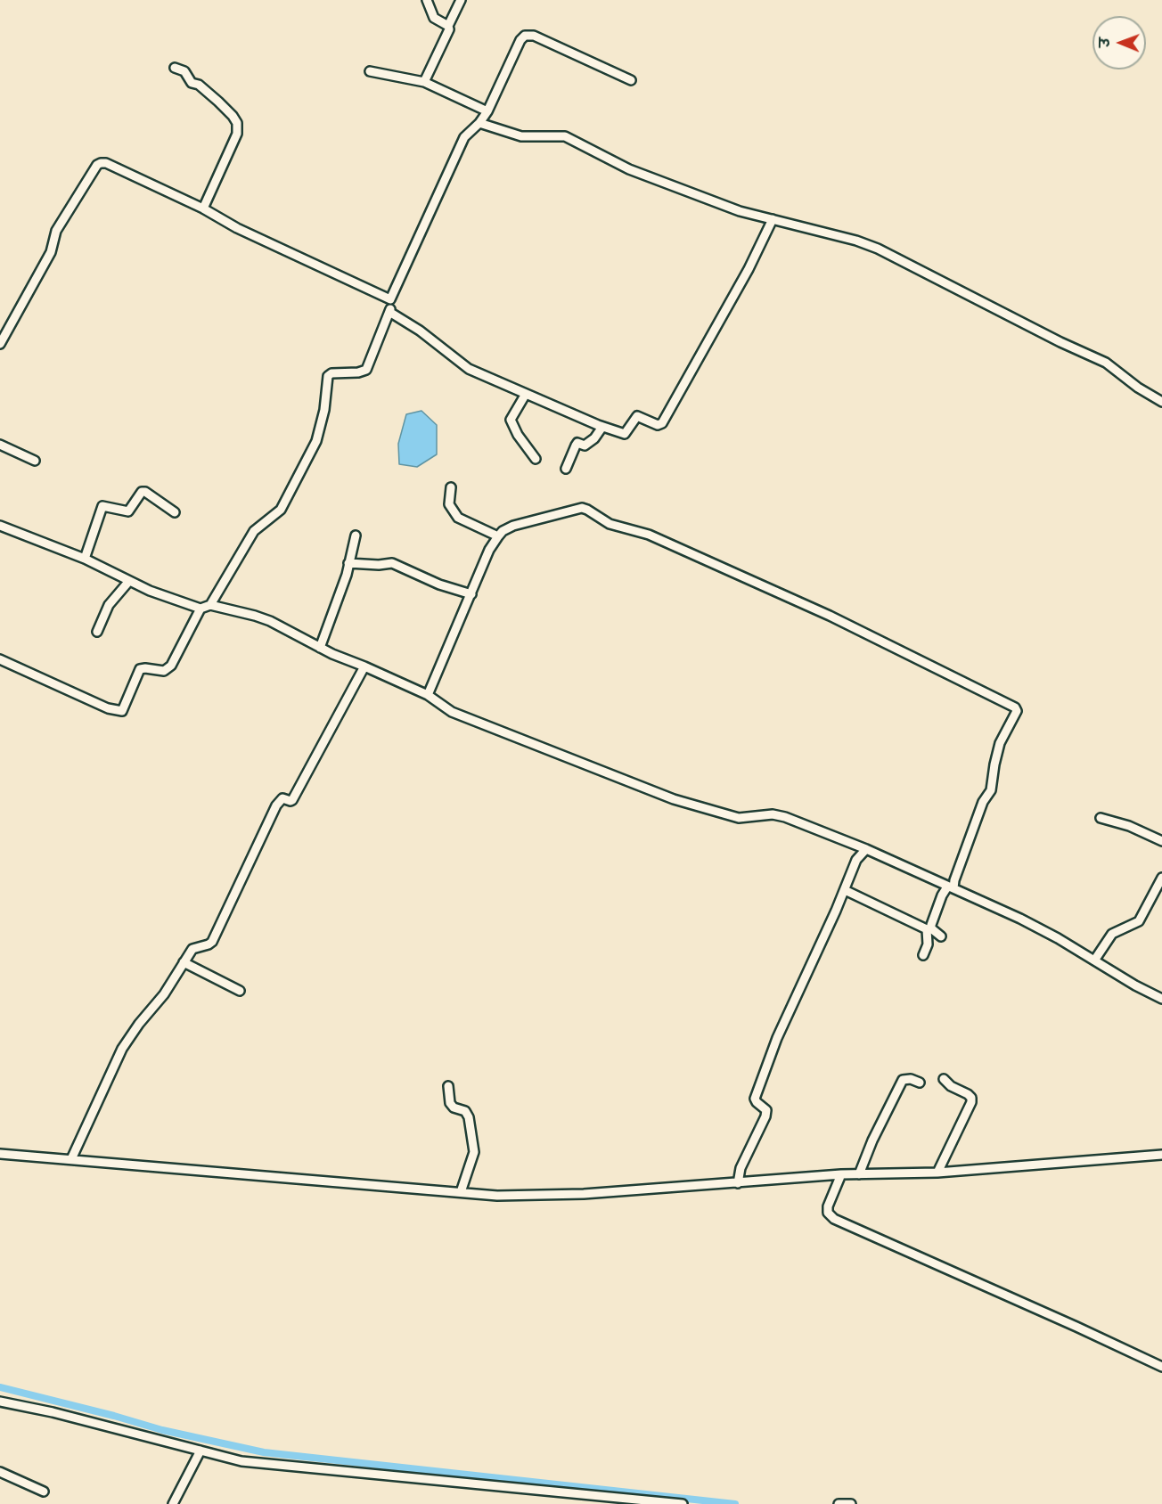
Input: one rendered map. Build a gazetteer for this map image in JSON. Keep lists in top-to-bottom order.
{
  "north": "left"
}
